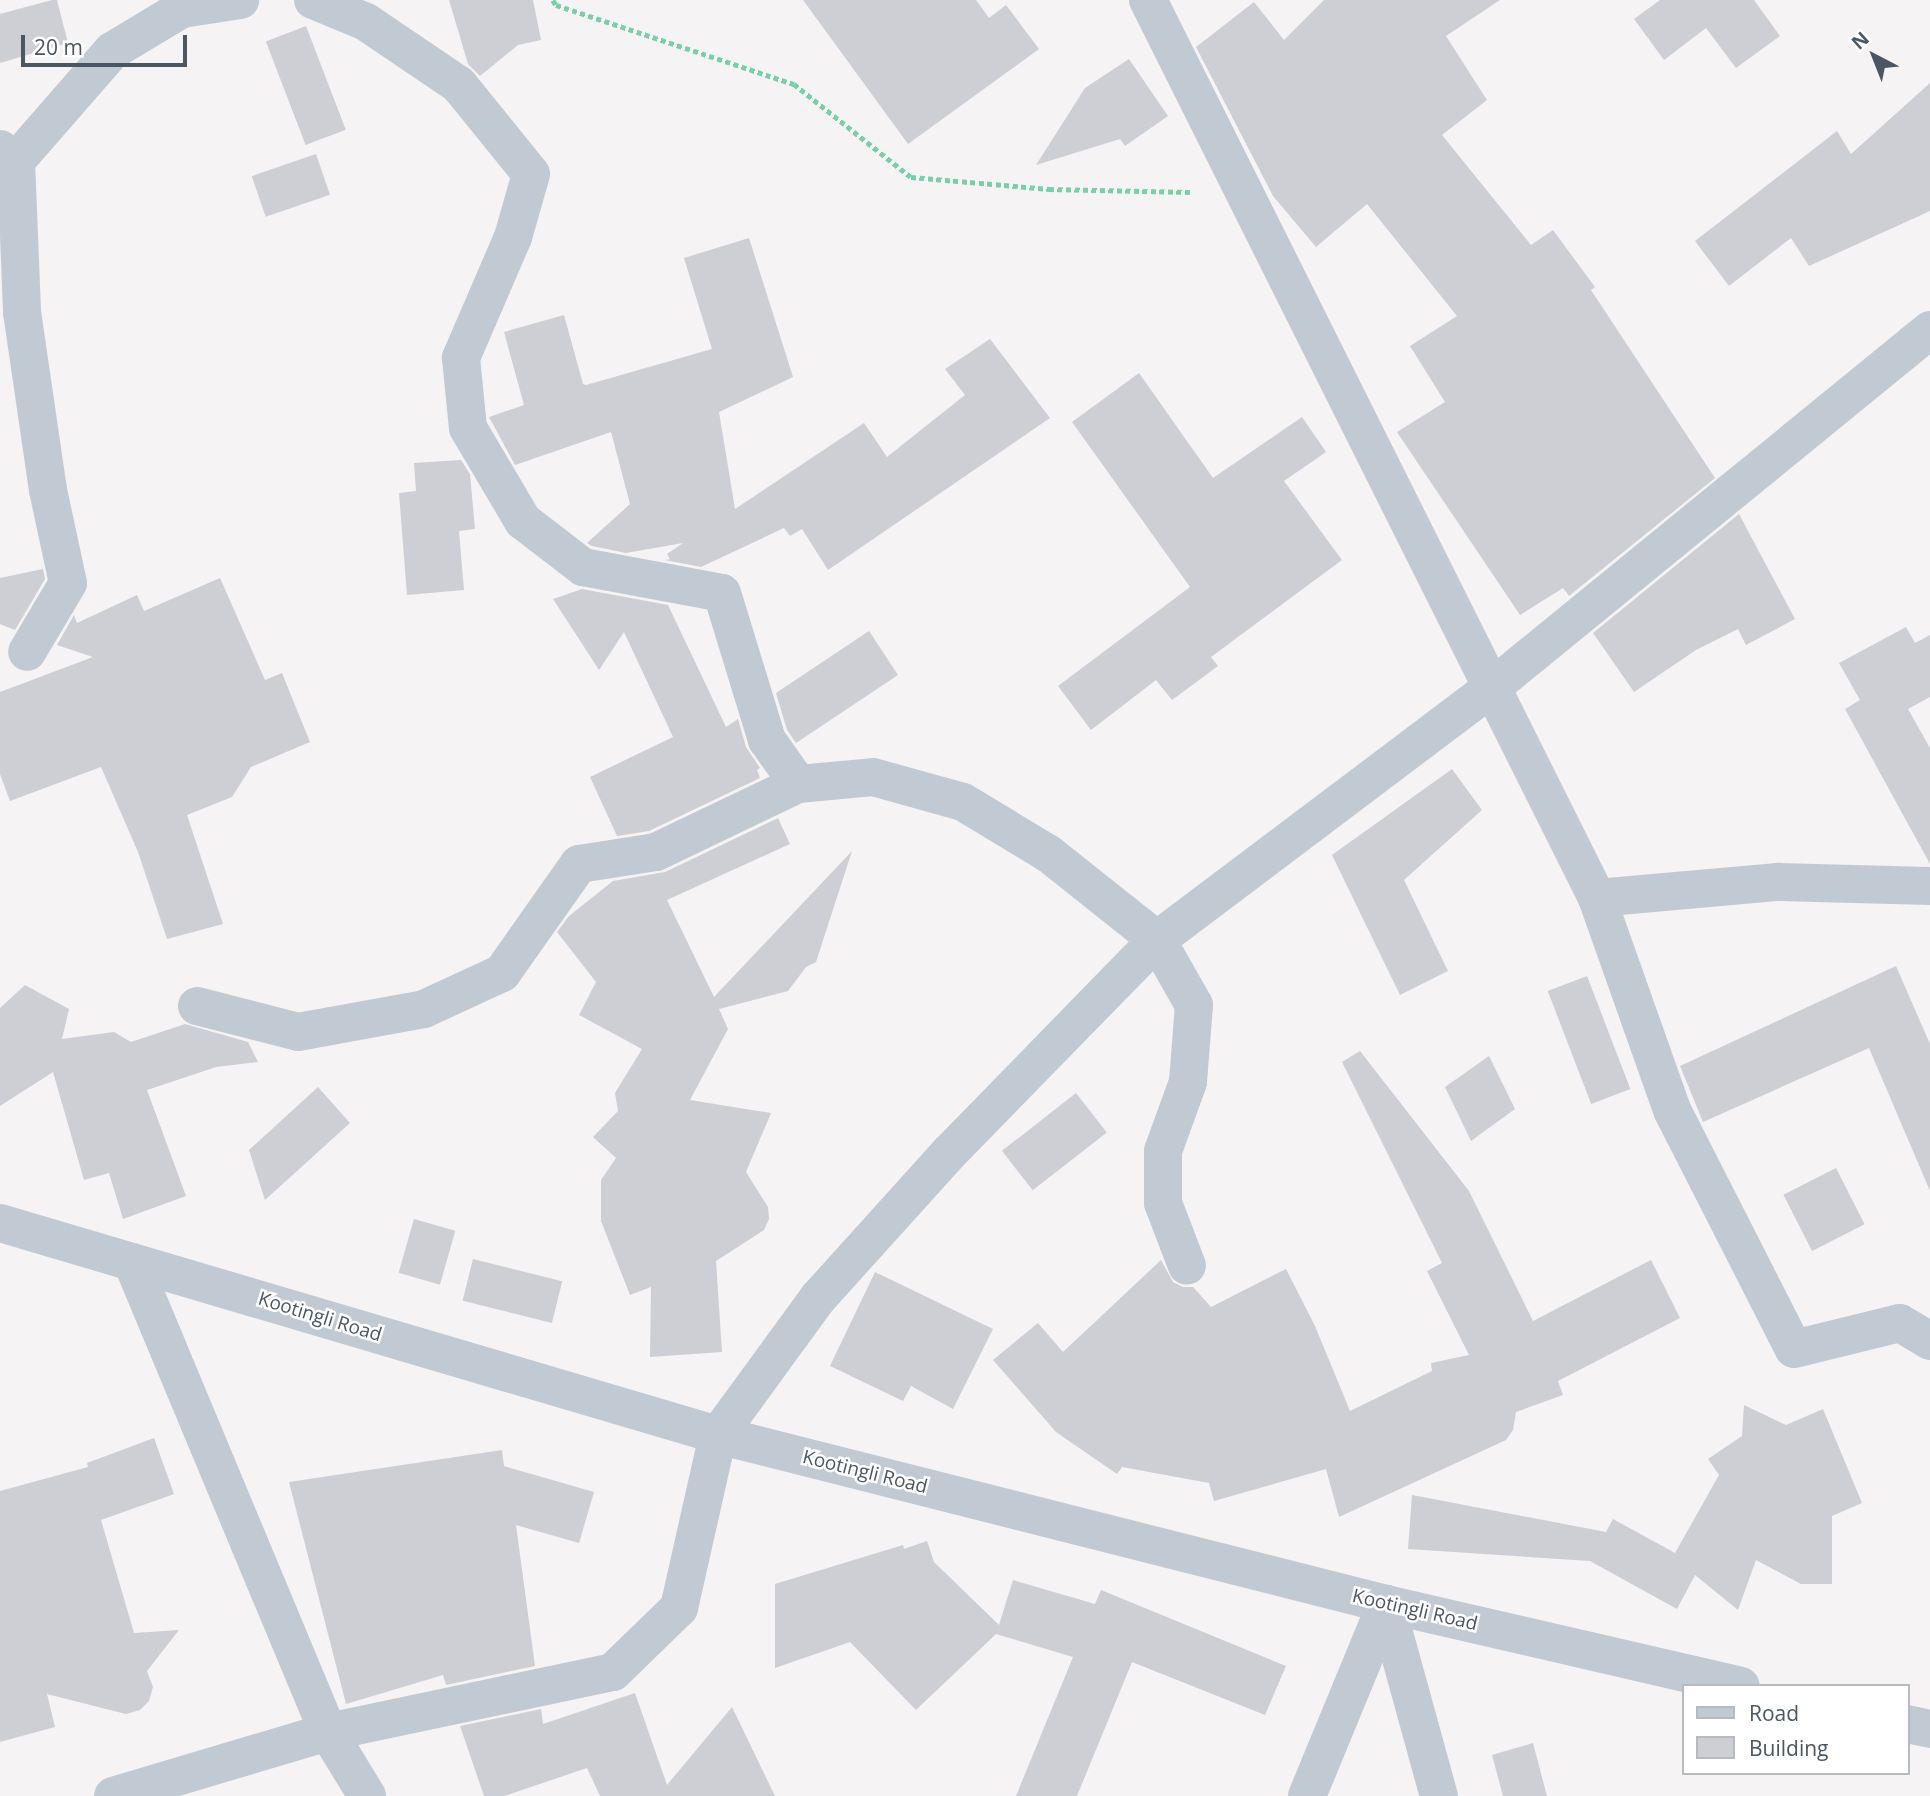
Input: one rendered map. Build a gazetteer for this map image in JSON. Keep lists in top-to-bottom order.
{
  "streets": {
    "street": ["Kootingli Road"]
  },
  "legend": ["Road", "Building"],
  "scale_bar": "20 m",
  "north": "top left"
}
